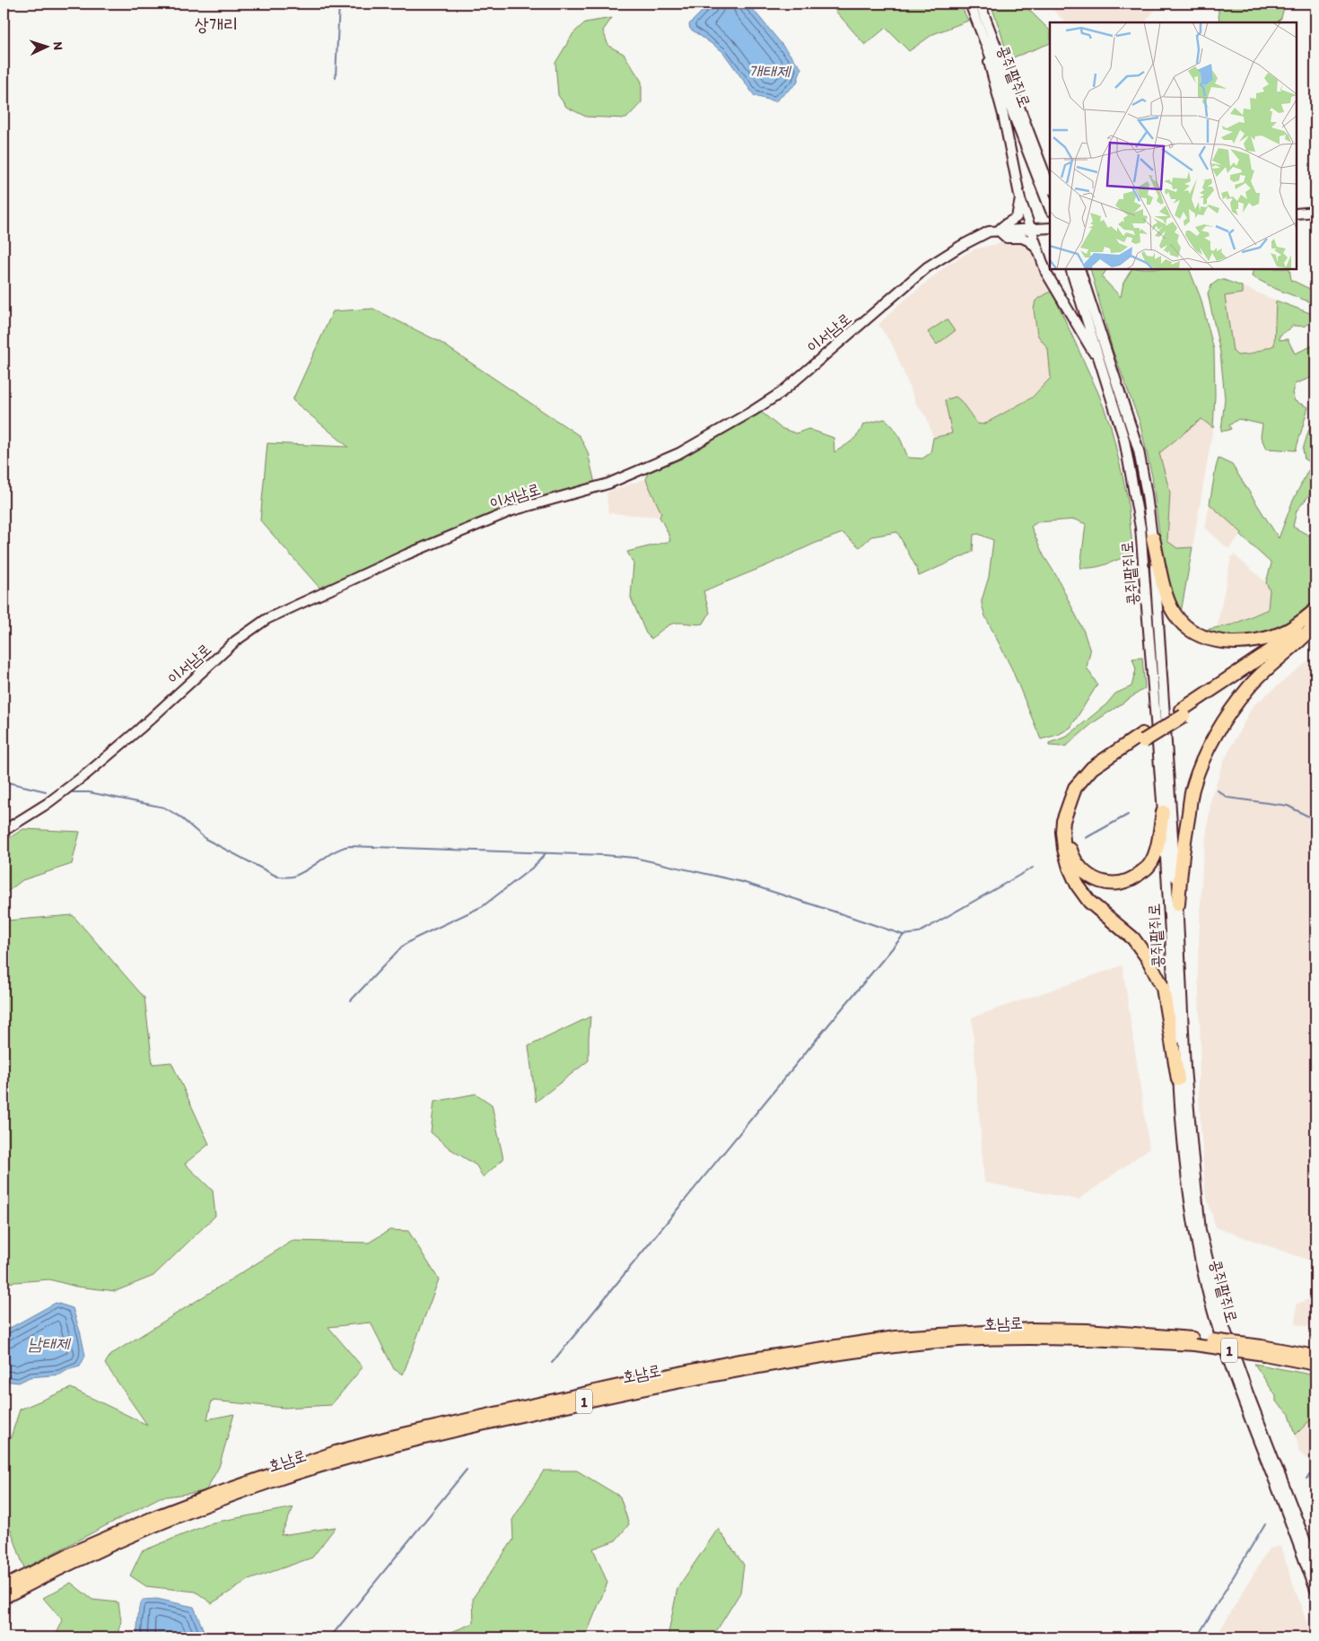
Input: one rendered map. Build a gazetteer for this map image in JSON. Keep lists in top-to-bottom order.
{
  "streets": {
    "highway": ["호남로", "1"],
    "main road": ["콩쥐팥쥐로", "이서남로"]
  },
  "districts": ["상개리"],
  "water": ["개태제", "남태제"],
  "north": "right"
}
